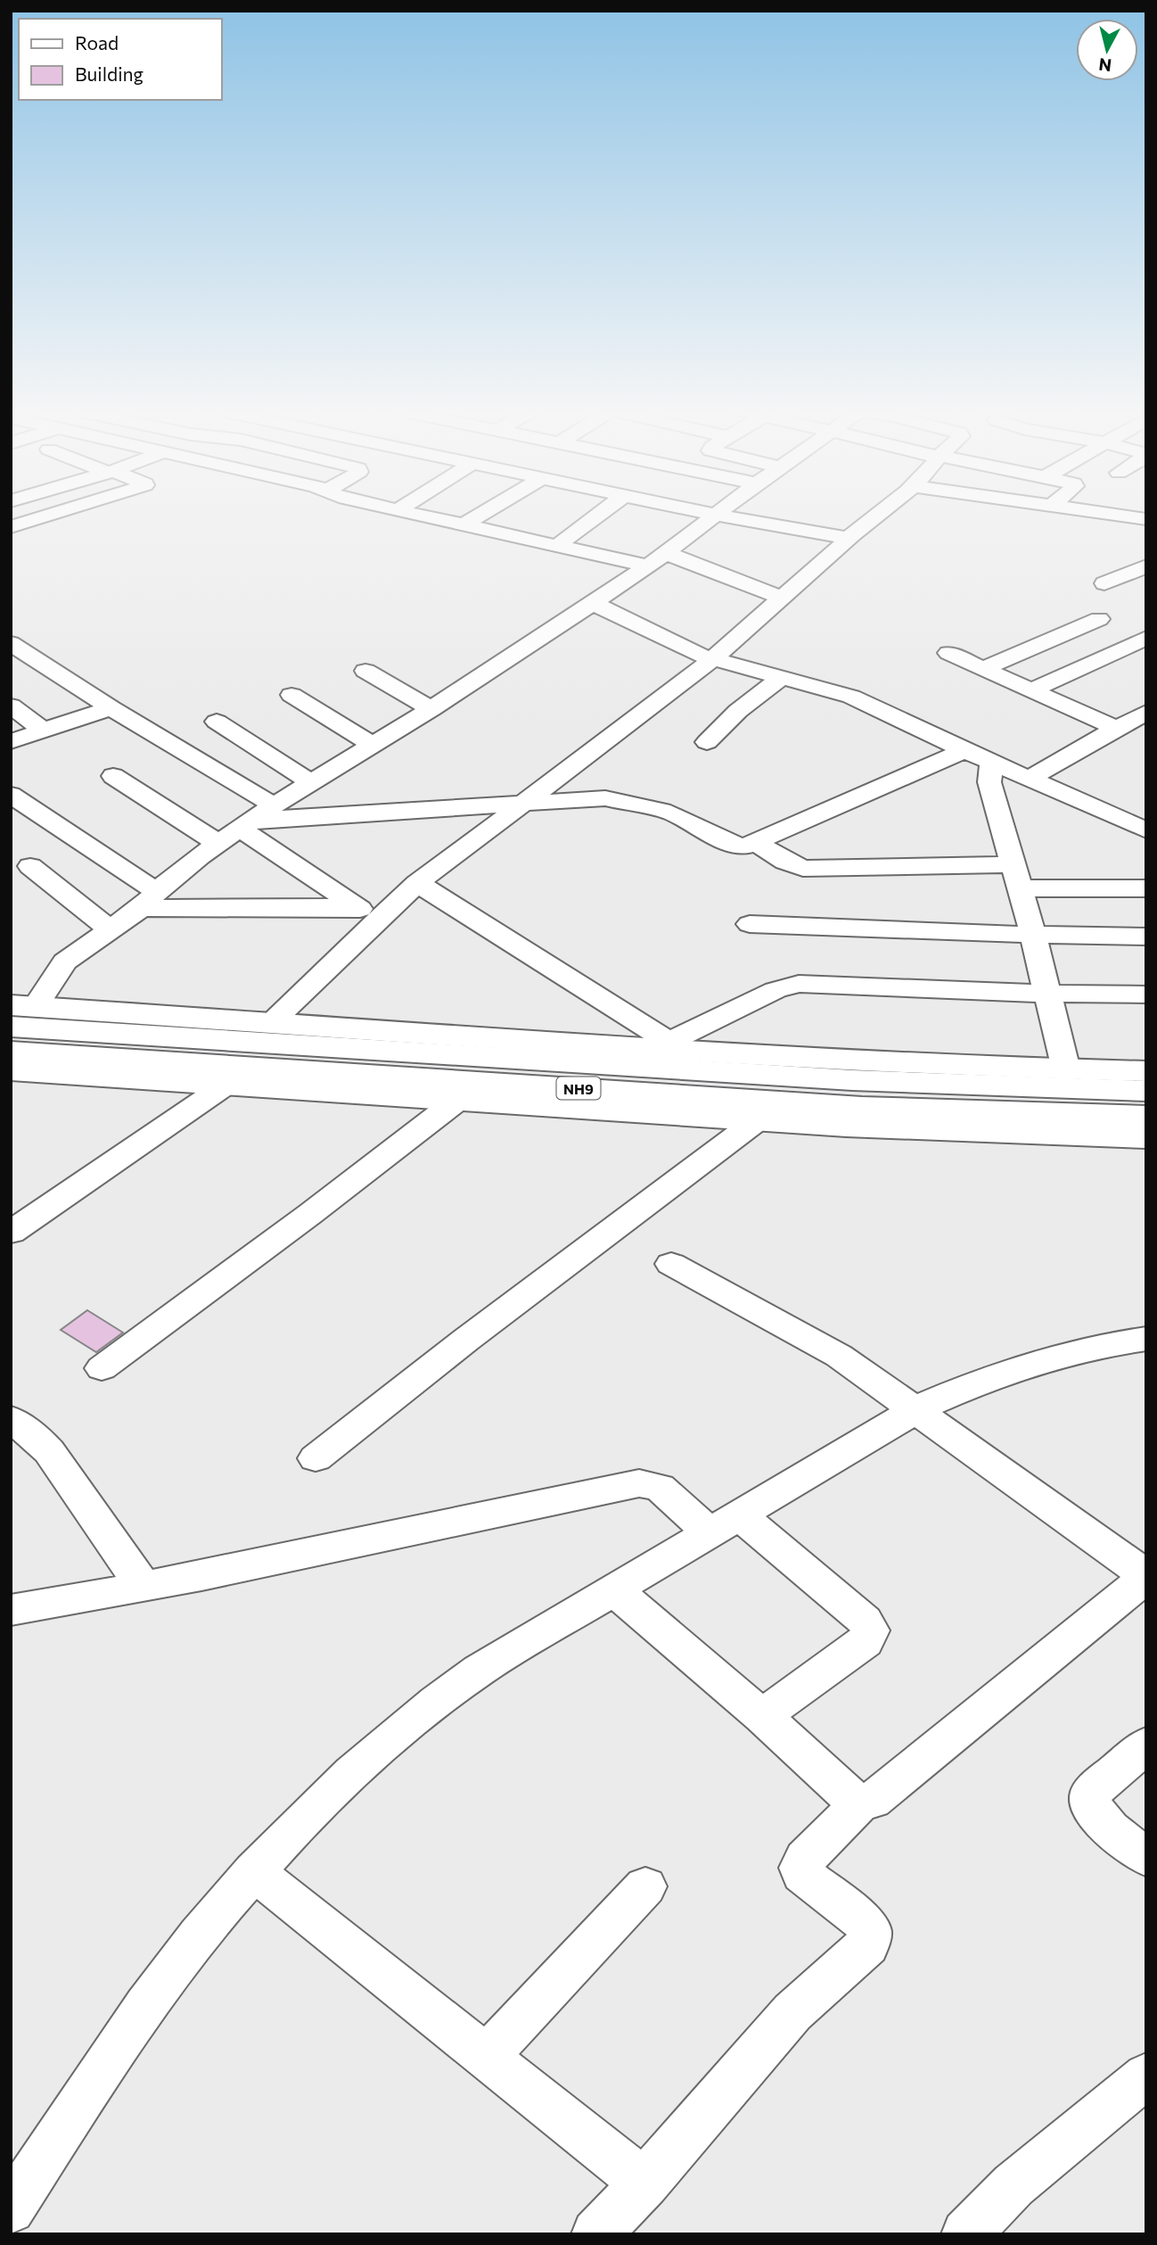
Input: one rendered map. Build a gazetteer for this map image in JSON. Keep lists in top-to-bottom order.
{
  "streets": {
    "main road": ["NH9"]
  },
  "legend": ["Road", "Building"],
  "north": "bottom"
}
